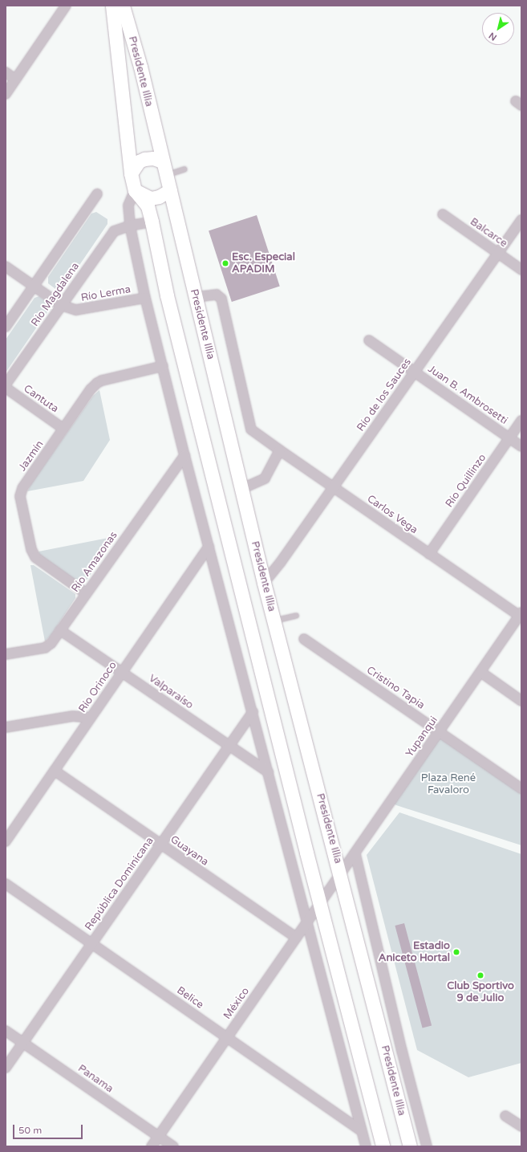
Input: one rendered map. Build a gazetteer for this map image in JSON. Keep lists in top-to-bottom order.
{
  "streets": {
    "main road": ["Presidente Illia"],
    "street": [
      "Balcarce",
      "Río Lerma",
      "Río Magdalena",
      "Río de los Sauces",
      "Juan B. Ambrosetti",
      "Cantuta",
      "Jazmín",
      "Río Quillinzo",
      "Carlos Vega",
      "Río Amazonas",
      "Río Orinoco",
      "Cristino Tapia",
      "Valparaíso",
      "Yupanqui",
      "Guayana",
      "República Dominicana",
      "Belice",
      "México",
      "Panama"
    ]
  },
  "crossings": [
    ["Presidente Illia", "Río Magdalena"],
    ["Presidente Illia", "Río de los Sauces"],
    ["Presidente Illia", "Carlos Vega"],
    ["Presidente Illia", "Yupanqui"],
    ["Presidente Illia", "México"],
    ["Balcarce", "Río de los Sauces"],
    ["Río Lerma", "Río Magdalena"],
    ["Río de los Sauces", "Juan B. Ambrosetti"],
    ["Río de los Sauces", "Carlos Vega"],
    ["Juan B. Ambrosetti", "Río Quillinzo"],
    ["Cantuta", "Jazmín"],
    ["Jazmín", "Río Amazonas"],
    ["Río Quillinzo", "Carlos Vega"],
    ["Carlos Vega", "Yupanqui"],
    ["Río Amazonas", "Valparaíso"],
    ["Río Orinoco", "Valparaíso"],
    ["Río Orinoco", "Guayana"],
    ["Cristino Tapia", "Yupanqui"],
    ["Valparaíso", "República Dominicana"],
    ["Yupanqui", "México"],
    ["Guayana", "República Dominicana"],
    ["Guayana", "México"],
    ["República Dominicana", "Belice"],
    ["República Dominicana", "Panama"],
    ["Belice", "México"],
    ["México", "Panama"]
  ],
  "parks": ["Plaza René Favaloro"],
  "places": ["Esc. Especial APADIM", "Estadio Aniceto Hortal", "Club Sportivo 9 de Julio"],
  "scale_bar": "50 m",
  "north": "bottom left"
}
